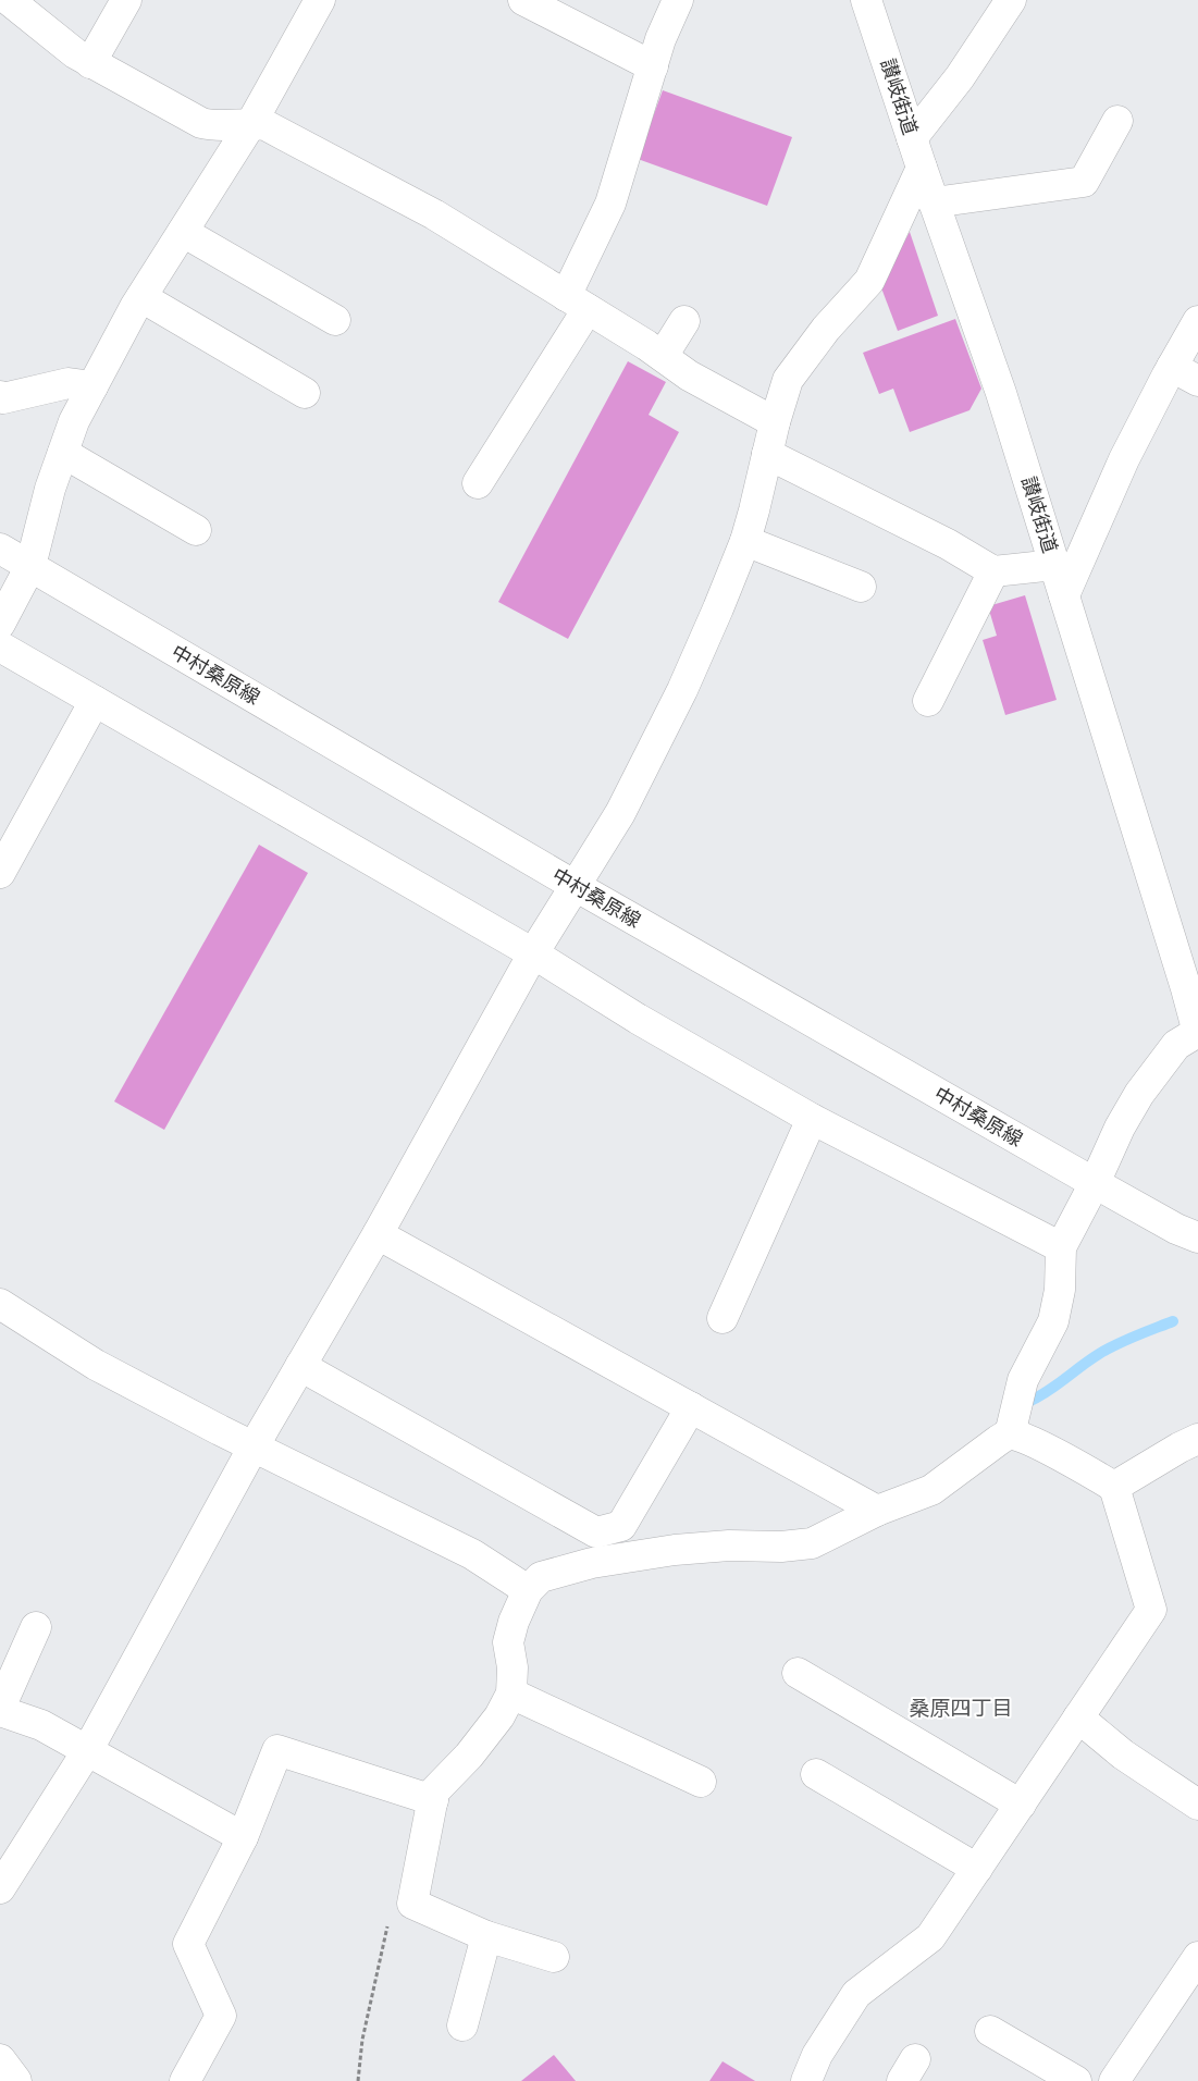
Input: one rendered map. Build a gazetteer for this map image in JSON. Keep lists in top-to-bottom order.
{
  "streets": {
    "street": ["讃岐街道", "中村桑原線"]
  },
  "districts": ["桑原四丁目"]
}
